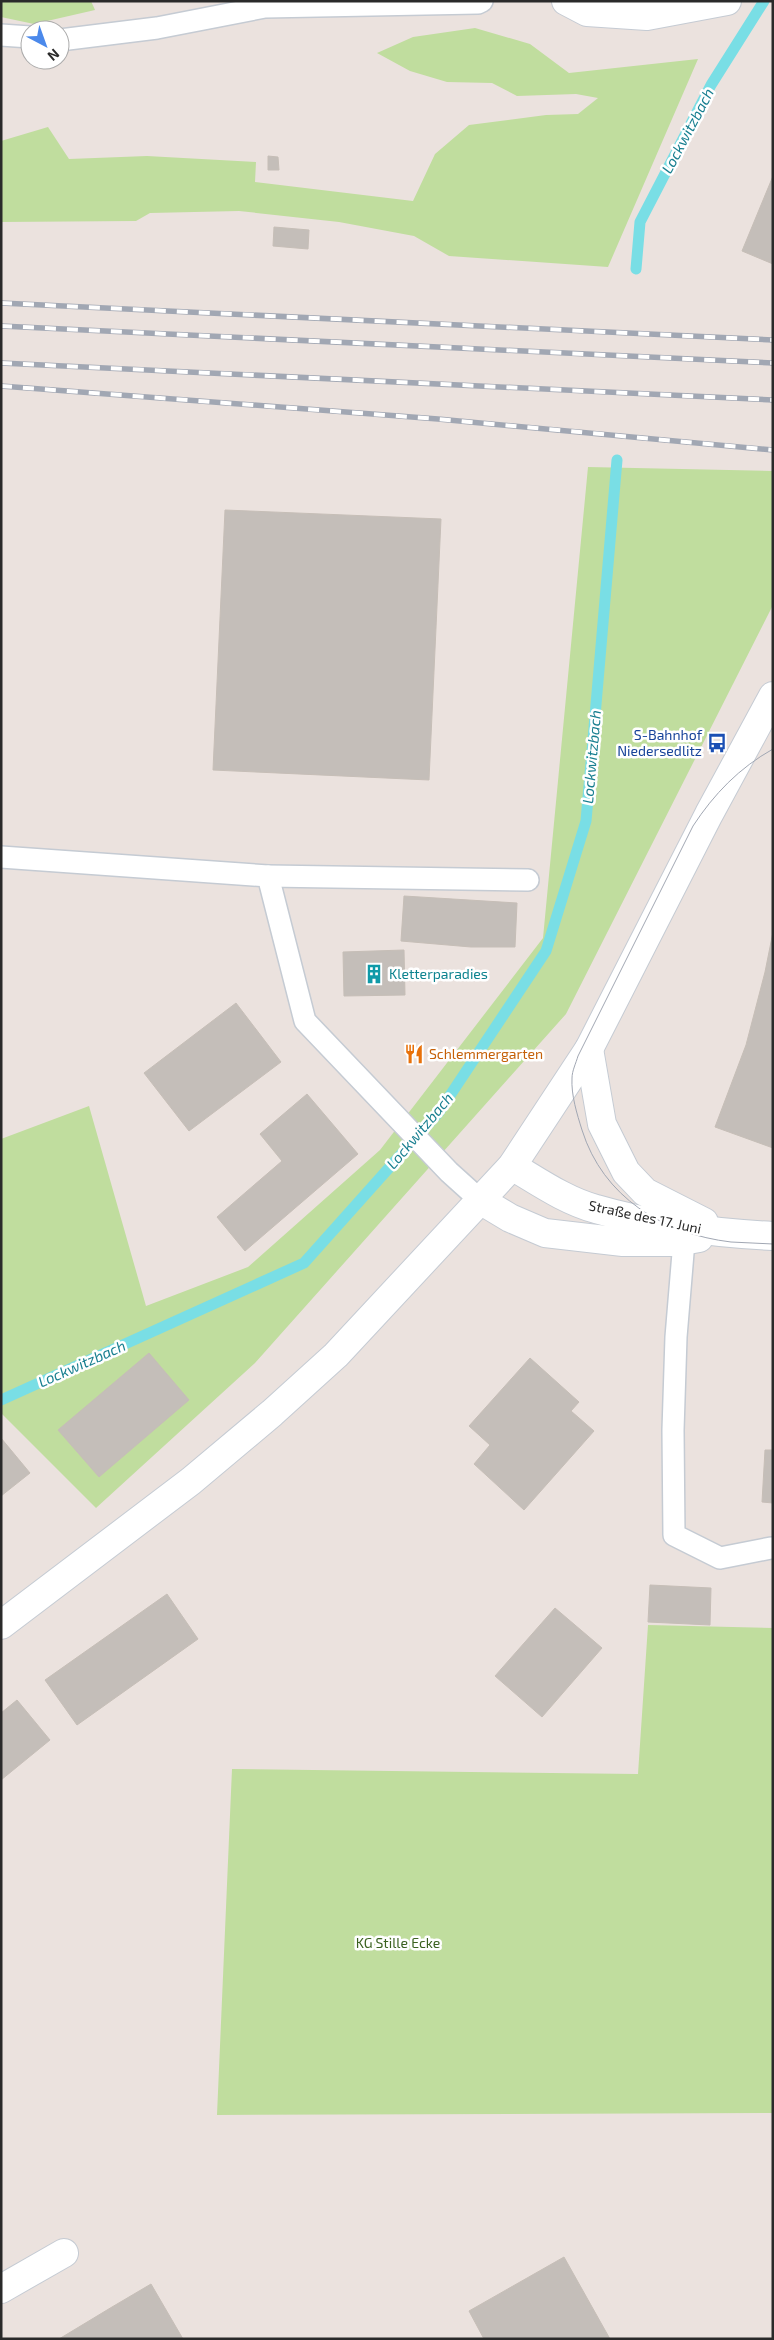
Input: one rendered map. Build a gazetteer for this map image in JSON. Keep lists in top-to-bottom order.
{
  "streets": {
    "street": ["Straße des 17. Juni"]
  },
  "water": ["Lockwitzbach"],
  "parks": ["KG Stille Ecke"],
  "places": {
    "bus stop": ["S-Bahnhof Niedersedlitz"],
    "building": ["Kletterparadies"],
    "restaurant": ["Schlemmergarten"]
  },
  "north": "bottom right"
}
